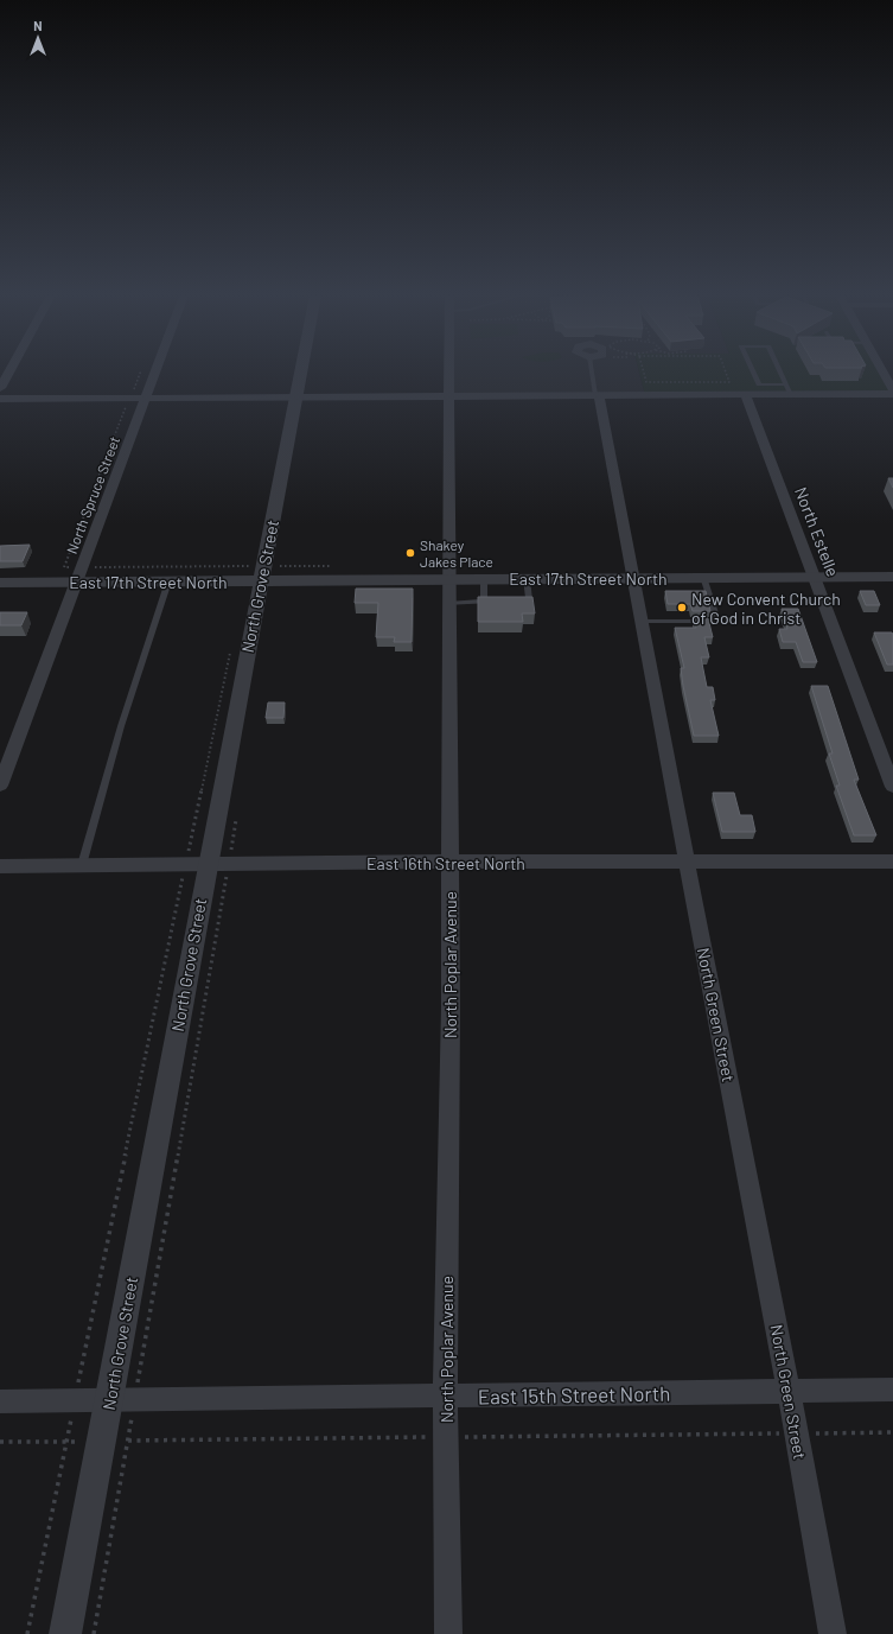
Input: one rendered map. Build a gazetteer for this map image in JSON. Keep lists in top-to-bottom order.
{
  "streets": {
    "street": [
      "North Spruce Street",
      "North Estelle",
      "East 17th Street North",
      "North Grove Street",
      "East 16th Street North",
      "North Poplar Avenue",
      "North Green Street",
      "East 15th Street North"
    ]
  },
  "crossings": [
    ["North Spruce Street", "East 17th Street North"],
    ["North Estelle", "East 17th Street North"],
    ["East 17th Street North", "North Grove Street"],
    ["East 17th Street North", "North Poplar Avenue"],
    ["East 17th Street North", "North Green Street"],
    ["North Grove Street", "East 16th Street North"],
    ["North Grove Street", "East 15th Street North"],
    ["East 16th Street North", "North Poplar Avenue"],
    ["East 16th Street North", "North Green Street"],
    ["North Poplar Avenue", "East 15th Street North"],
    ["North Green Street", "East 15th Street North"]
  ],
  "places": ["Shakey Jakes Place", "New Convent Church of God in Christ"],
  "north": "top"
}
